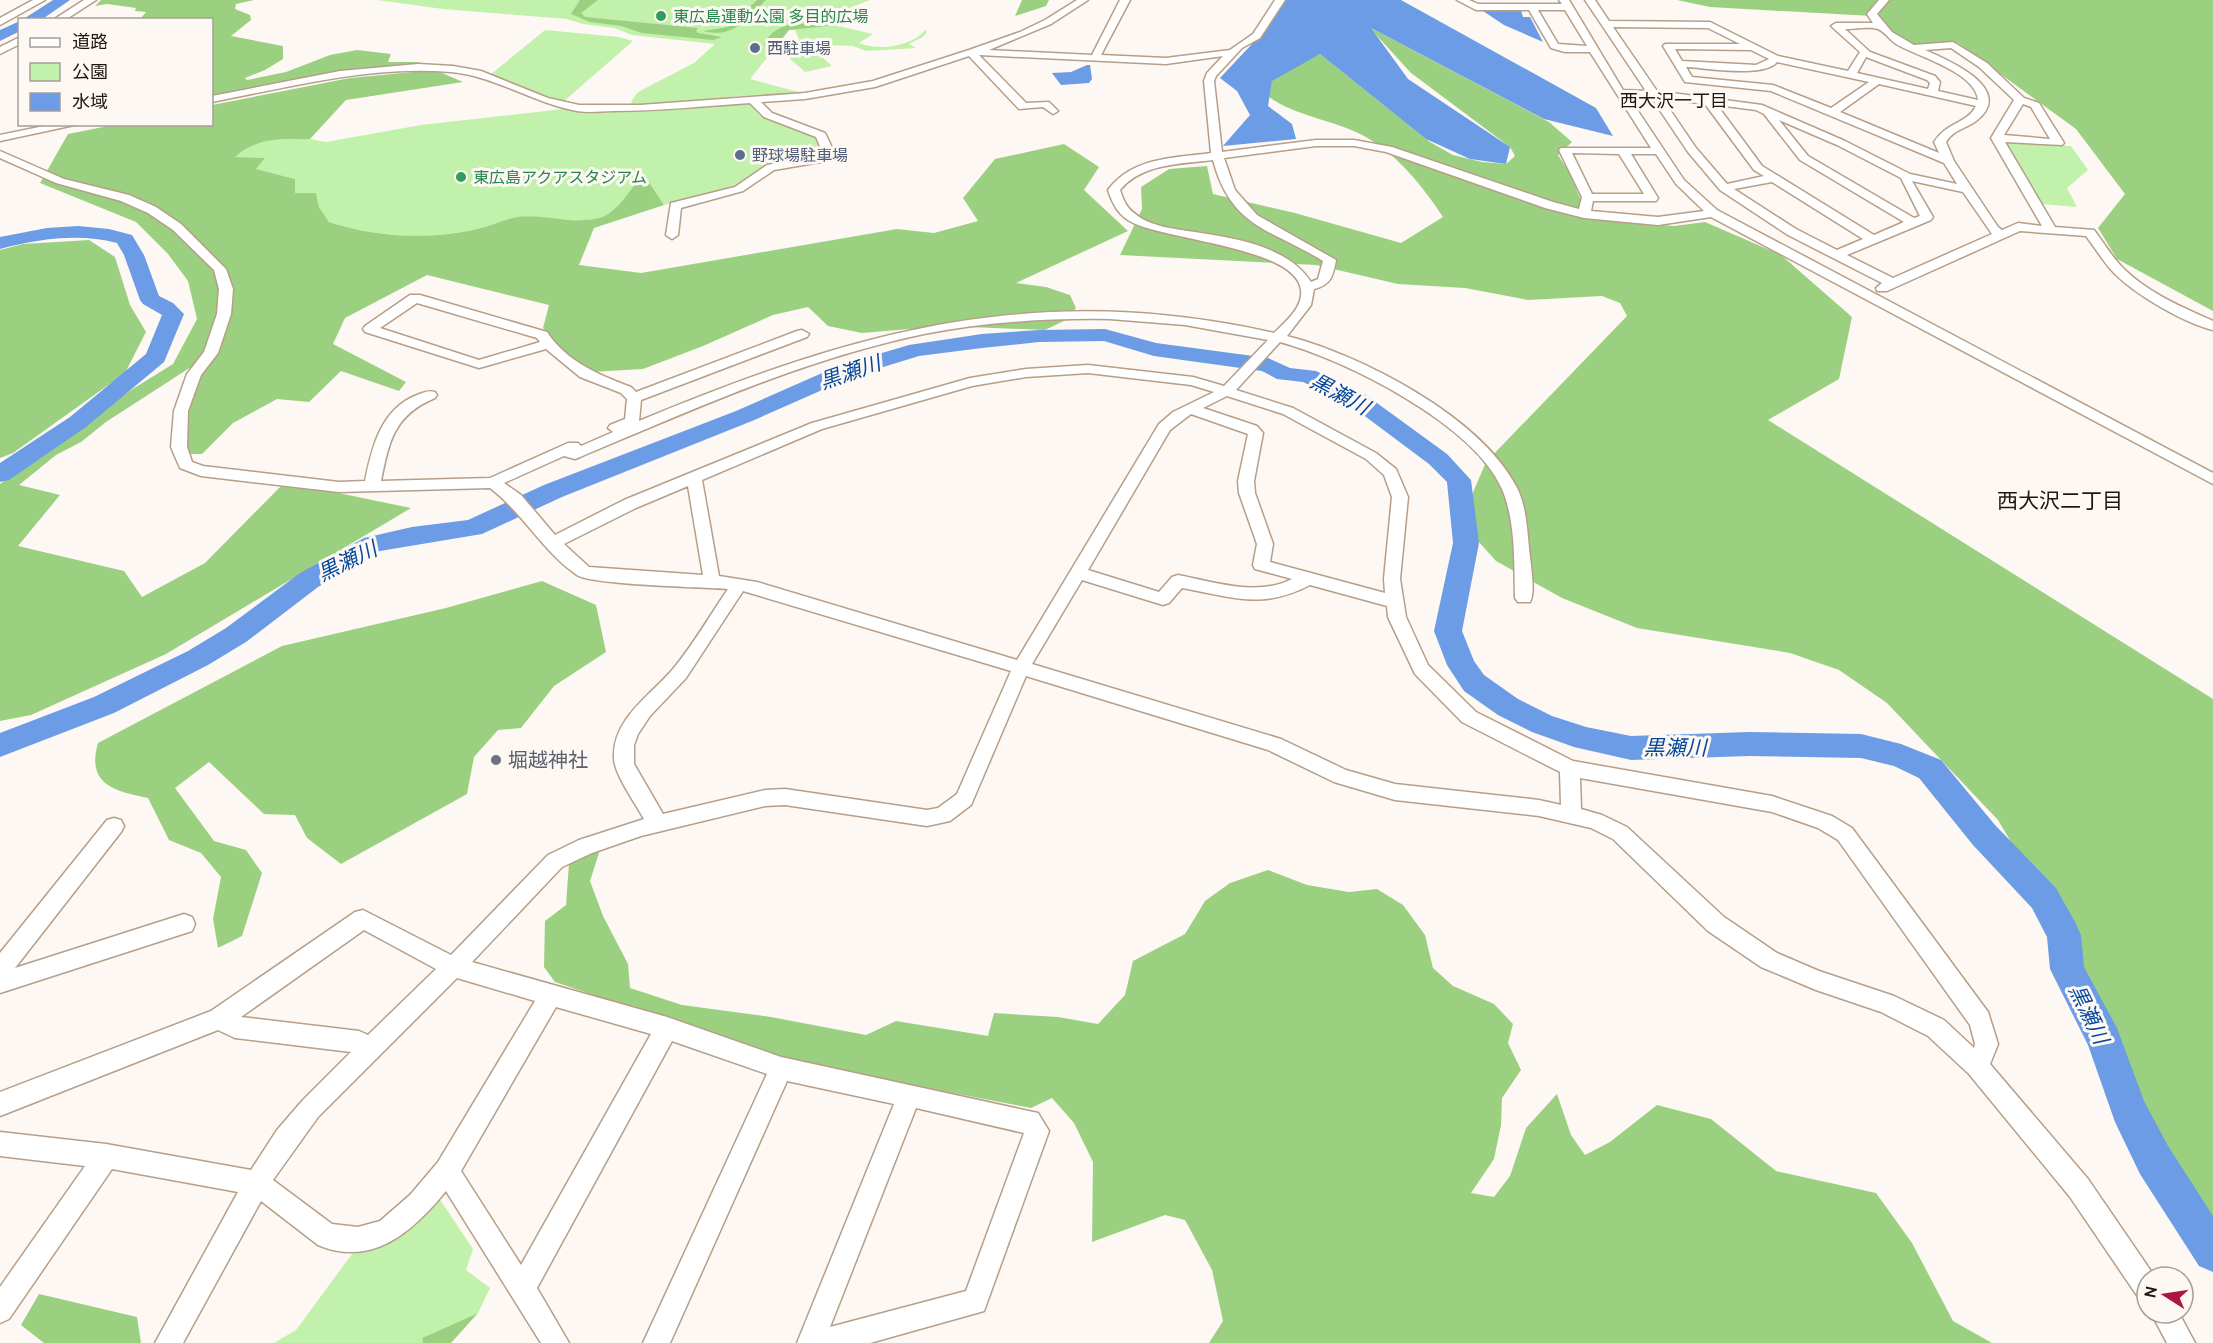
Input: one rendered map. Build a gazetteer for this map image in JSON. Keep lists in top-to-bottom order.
{
  "districts": ["西大沢一丁目", "西大沢二丁目"],
  "water": ["黒瀬川"],
  "places": [
    "東広島運動公園 多目的広場",
    "西駐車場",
    "野球場駐車場",
    "東広島アクアスタジアム",
    "堀越神社"
  ],
  "legend": ["道路", "公園", "水域"],
  "north": "left"
}
